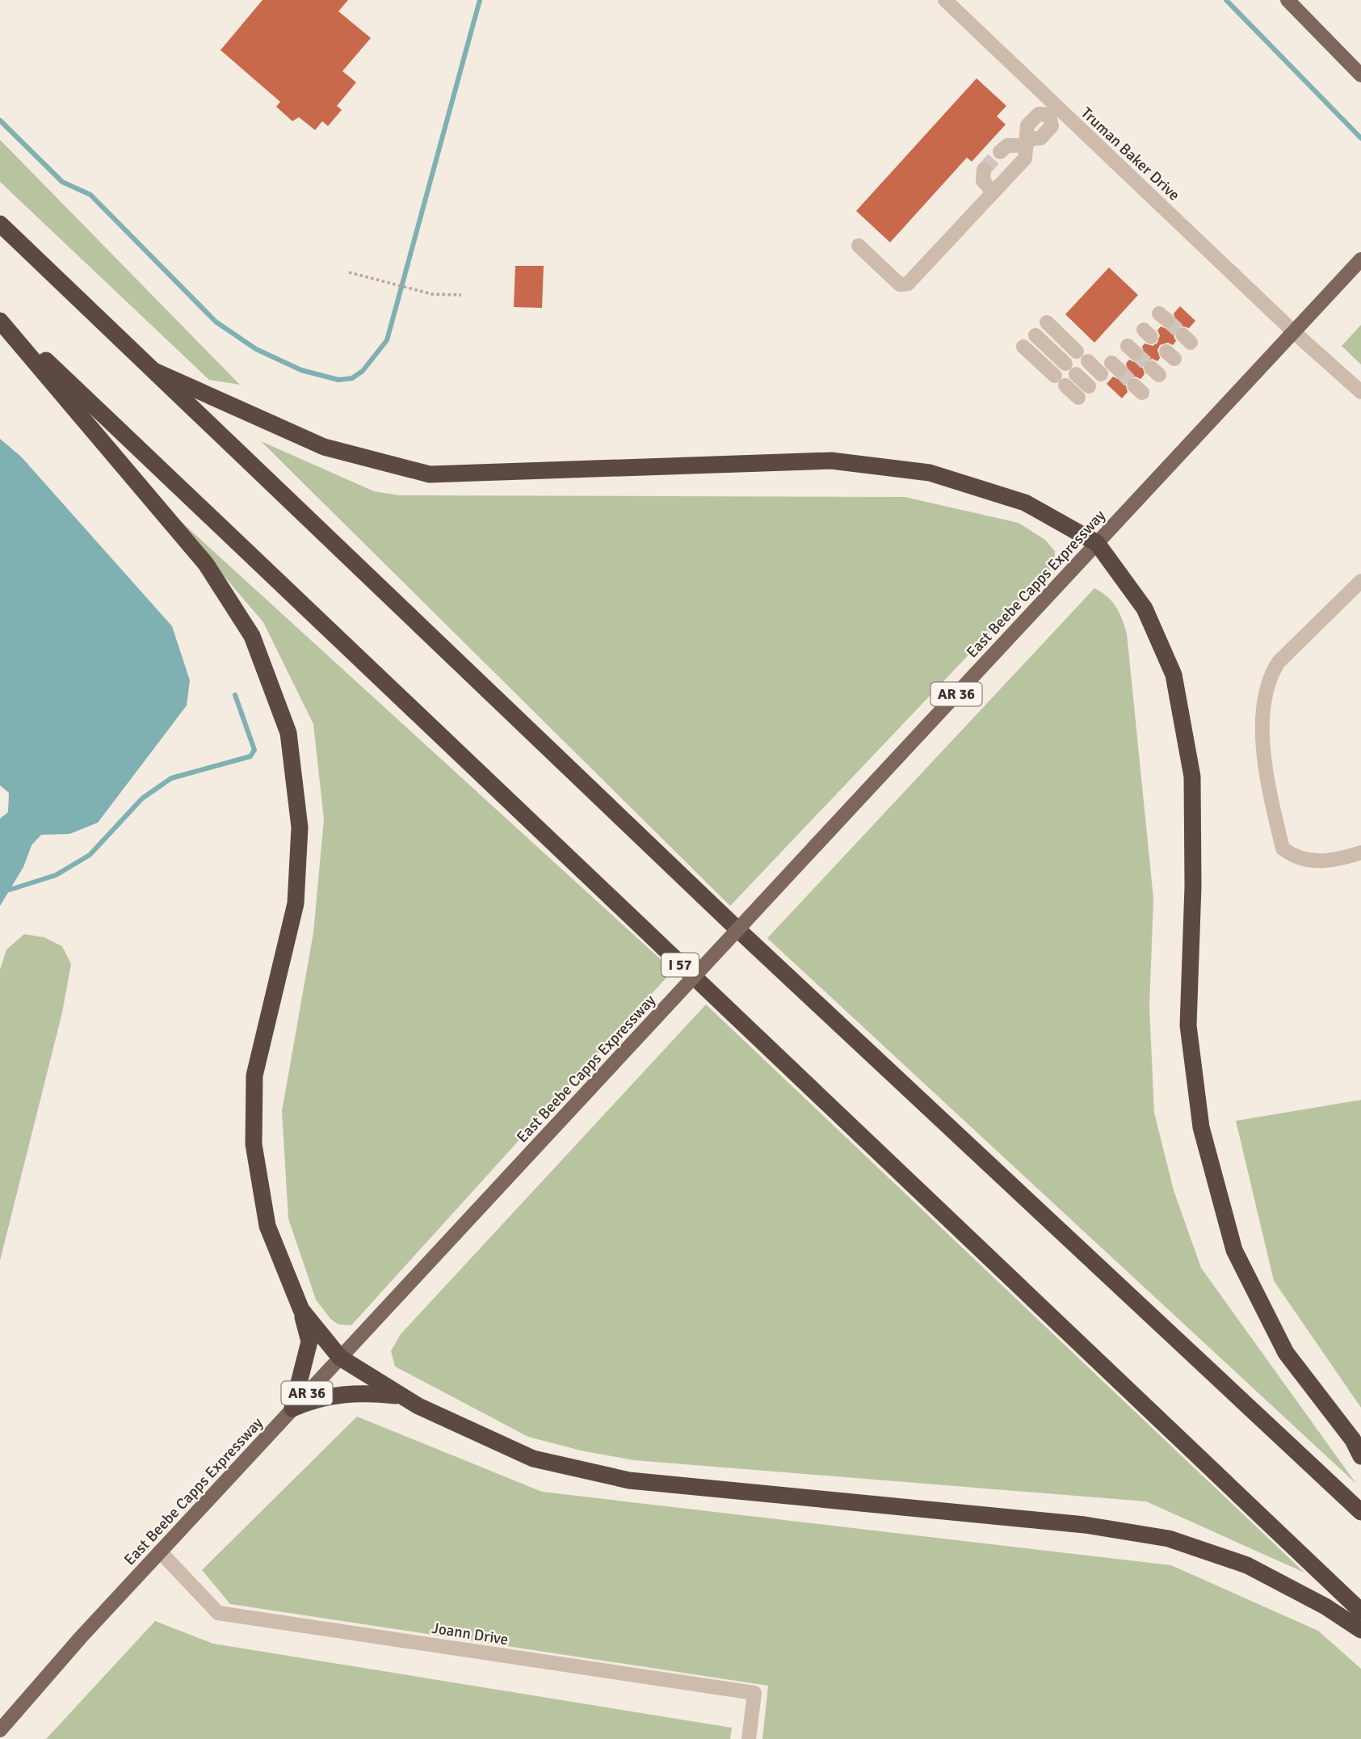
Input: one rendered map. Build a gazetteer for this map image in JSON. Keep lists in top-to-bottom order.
{
  "streets": {
    "highway": ["I 57"],
    "main road": ["East Beebe Capps Expressway", "AR 36"],
    "street": ["Truman Baker Drive", "Joann Drive"]
  },
  "crossings": [
    ["Truman Baker Drive", "East Beebe Capps Expressway"],
    ["East Beebe Capps Expressway", "Joann Drive"]
  ]
}
